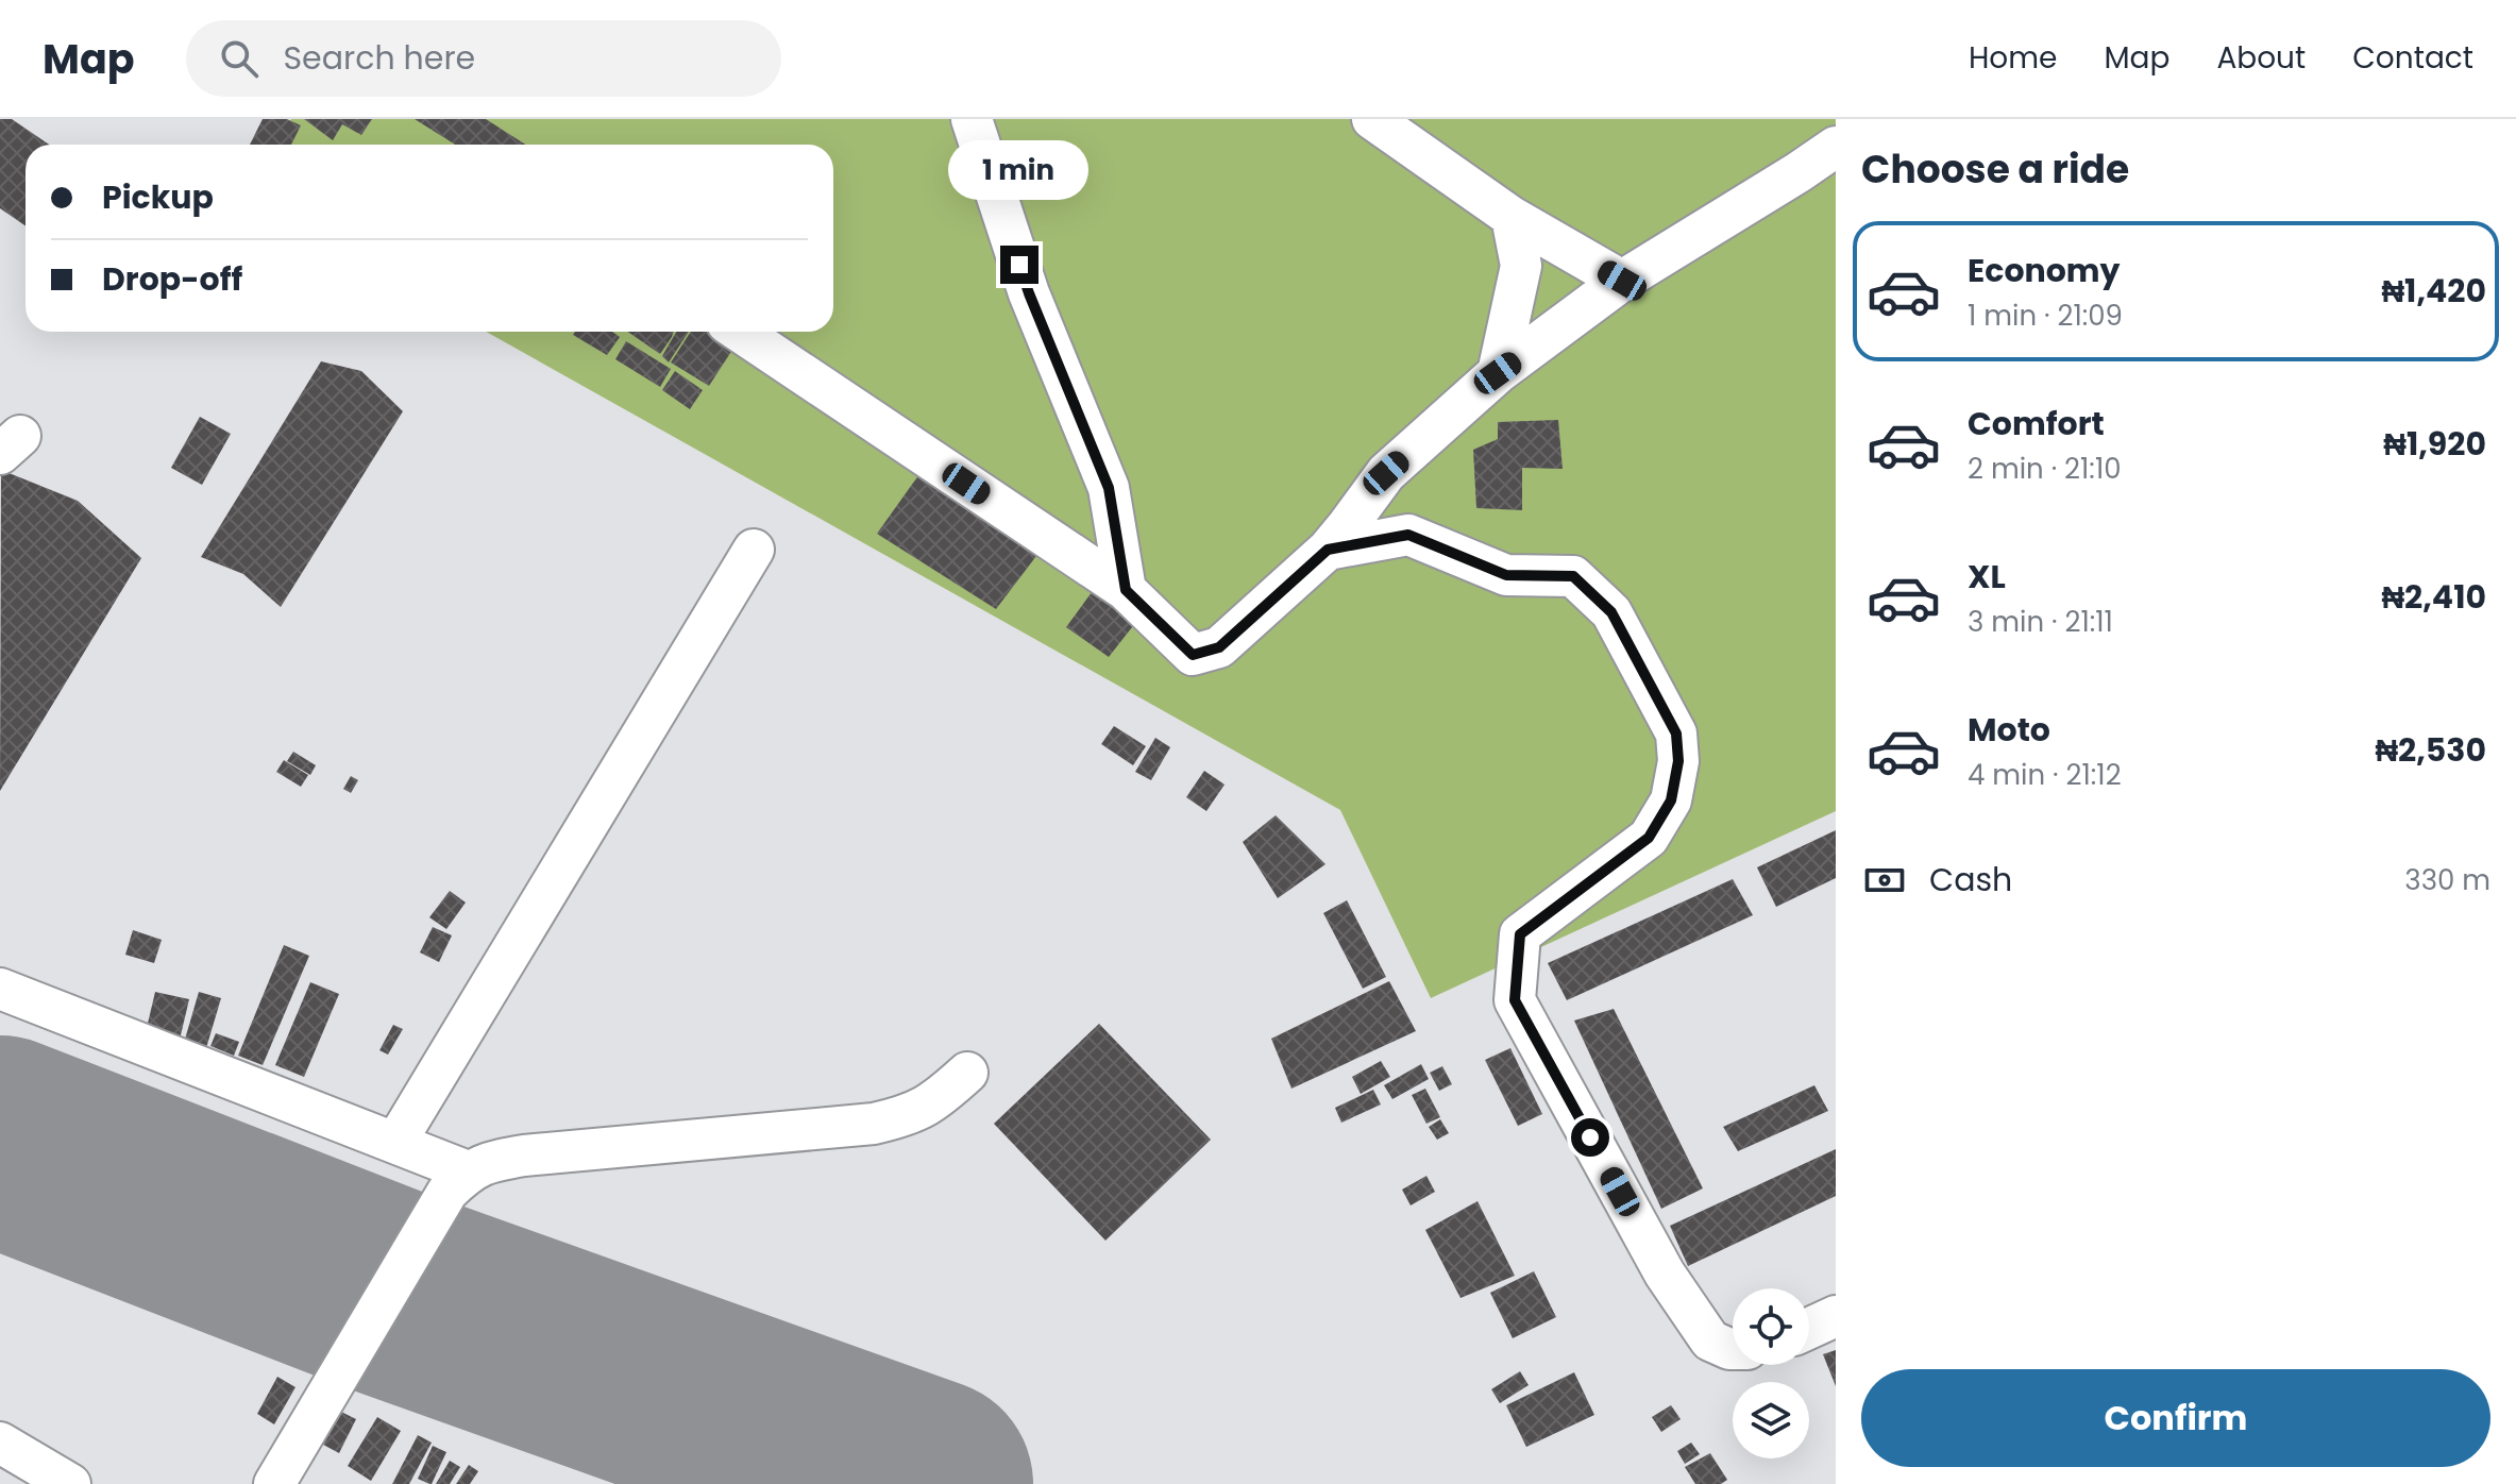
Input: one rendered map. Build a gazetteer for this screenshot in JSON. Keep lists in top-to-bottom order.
{
  "page": {
    "header": "Map",
    "search": "Search here",
    "nav": [
      "Home",
      "Map",
      "About",
      "Contact"
    ],
    "heading": "Choose a ride",
    "bubble": "1 min",
    "banner": ["Pickup", "Drop-off"],
    "list": [
      {
        "name": "Economy",
        "note": "1 min · 21:09",
        "value": "₦1,420"
      },
      {
        "name": "Comfort",
        "note": "2 min · 21:10",
        "value": "₦1,920"
      },
      {
        "name": "XL",
        "note": "3 min · 21:11",
        "value": "₦2,410"
      },
      {
        "name": "Moto",
        "note": "4 min · 21:12",
        "value": "₦2,530"
      }
    ],
    "pay": ["Cash", "330 m"],
    "buttons": "Confirm"
  }
}
